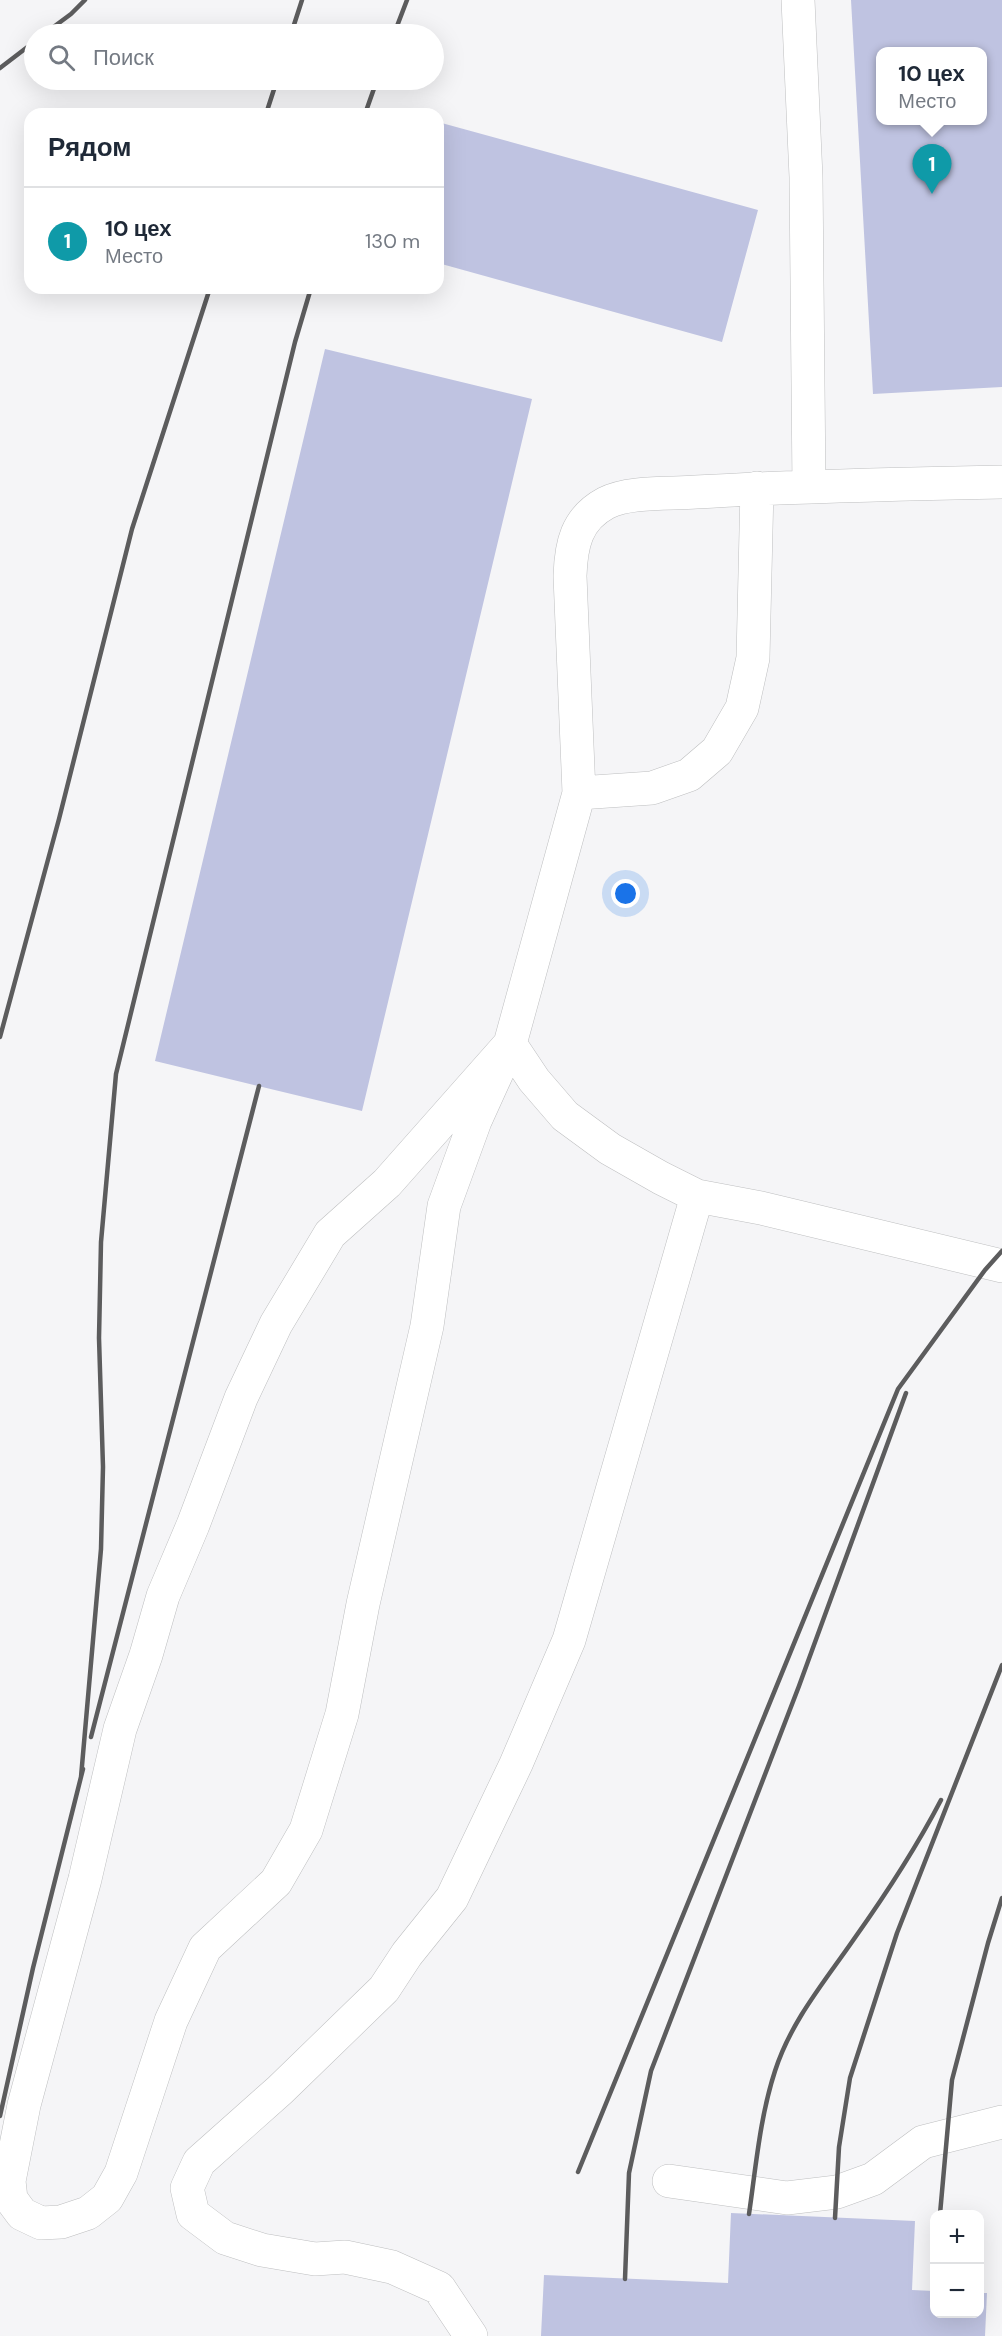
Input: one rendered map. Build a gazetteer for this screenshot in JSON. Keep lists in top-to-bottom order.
{
  "page": {
    "search": "Поиск",
    "popup": ["10 цех", "Место"],
    "heading": "Рядом",
    "pins": "1",
    "list": [
      {
        "mark": "1",
        "name": "10 цех",
        "note": "Место",
        "value": "130 m"
      }
    ],
    "map_buttons": ["+", "−"]
  }
}
